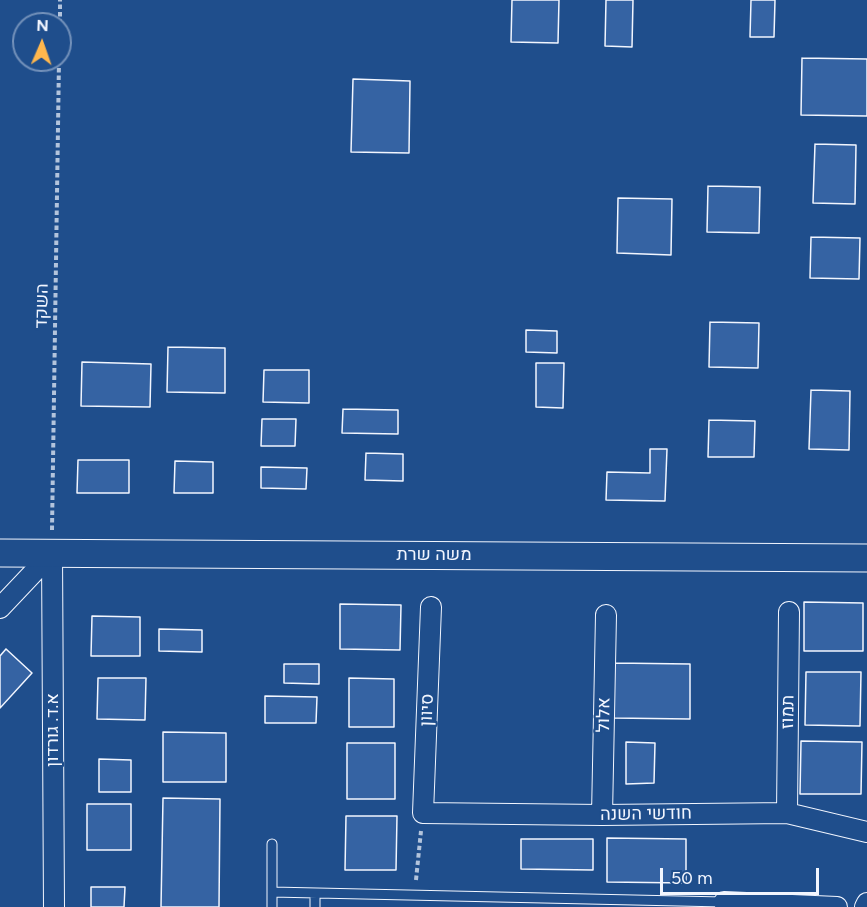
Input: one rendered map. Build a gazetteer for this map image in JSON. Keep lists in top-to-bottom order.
{
  "streets": {
    "street": [
      "משה שרת",
      "סיוון",
      "תמוז",
      "אלול",
      "א.ד. גורדון",
      "חודשי השנה"
    ],
    "path": ["השקד"]
  },
  "crossings": [
    ["השקד", "משה שרת"],
    ["השקד", "א.ד. גורדון"],
    ["משה שרת", "א.ד. גורדון"],
    ["סיוון", "חודשי השנה"],
    ["תמוז", "חודשי השנה"],
    ["אלול", "חודשי השנה"]
  ],
  "scale_bar": "50 m",
  "north": "top"
}
